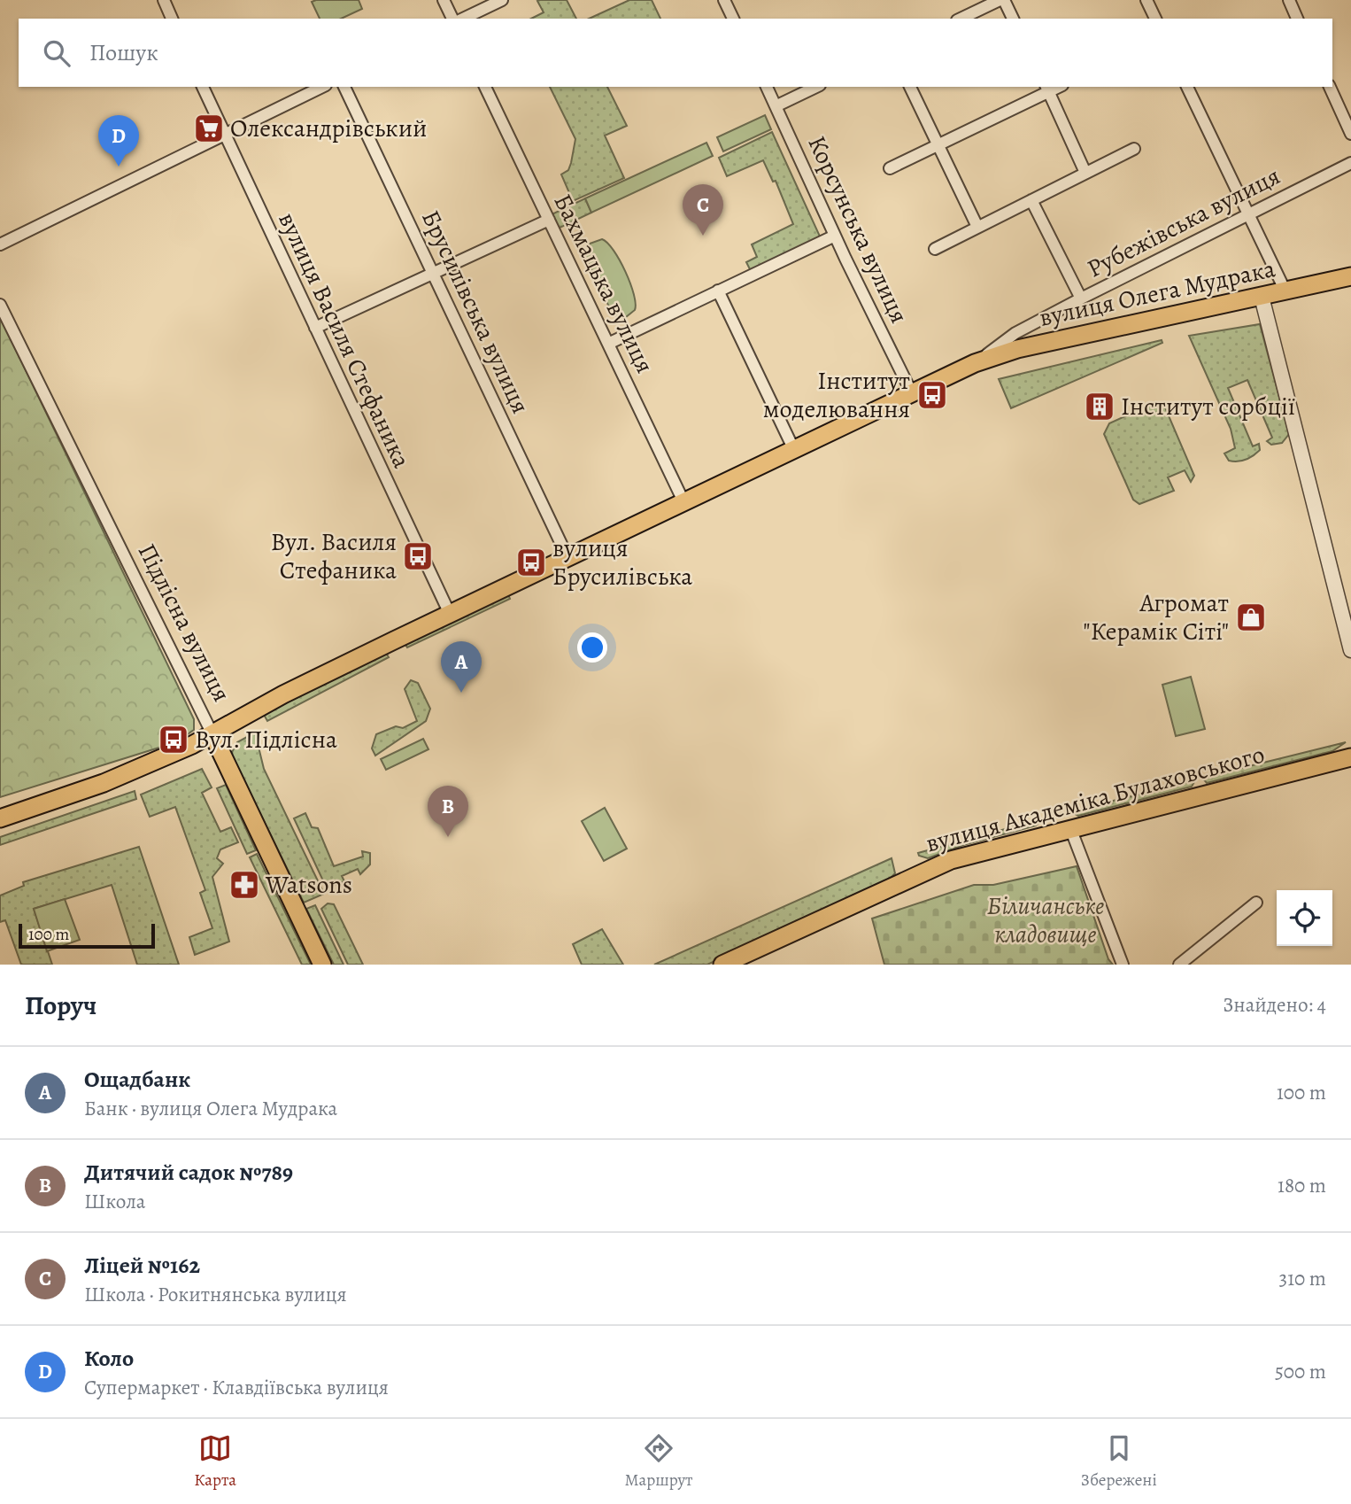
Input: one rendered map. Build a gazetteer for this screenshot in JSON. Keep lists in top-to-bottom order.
{
  "streets": {
    "main road": ["вулиця Олега Мудрака", "Підлісна вулиця", "вулиця Академіка Булаховського"],
    "street": [
      "Рубежівська вулиця",
      "Корсунська вулиця",
      "Бахмацька вулиця",
      "Брусилівська вулиця",
      "вулиця Василя Стефаника"
    ]
  },
  "crossings": [
    ["Рубежівська вулиця", "вулиця Олега Мудрака"],
    ["Корсунська вулиця", "вулиця Олега Мудрака"],
    ["Бахмацька вулиця", "вулиця Олега Мудрака"],
    ["вулиця Олега Мудрака", "Брусилівська вулиця"],
    ["вулиця Олега Мудрака", "вулиця Василя Стефаника"]
  ],
  "parks": ["Біличанське кладовище"],
  "places": {
    "supermarket": ["Олександрівський"],
    "bus stop": [
      "Інститут моделювання",
      "Вул. Василя Стефаника",
      "вулиця Брусилівська",
      "Вул. Підлісна"
    ],
    "building": ["Інститут сорбції"],
    "shop": ["Агромат \"Керамік Сіті\""],
    "pharmacy": ["Watsons"]
  },
  "scale_bar": "100 m",
  "page": {
    "search": "Пошук",
    "pins": [
      "D",
      "C",
      "A",
      "B"
    ],
    "scale": "100 m",
    "heading": ["Поруч", "Знайдено: 4"],
    "list": [
      {
        "mark": "A",
        "name": "Ощадбанк",
        "note": "Банк · вулиця Олега Мудрака",
        "value": "100 m"
      },
      {
        "mark": "B",
        "name": "Дитячий садок №789",
        "note": "Школа",
        "value": "180 m"
      },
      {
        "mark": "C",
        "name": "Ліцей №162",
        "note": "Школа · Рокитнянська вулиця",
        "value": "310 m"
      },
      {
        "mark": "D",
        "name": "Коло",
        "note": "Супермаркет · Клавдіївська вулиця",
        "value": "500 m"
      }
    ],
    "nav": ["Карта", "Маршрут", "Збережені"]
  }
}
